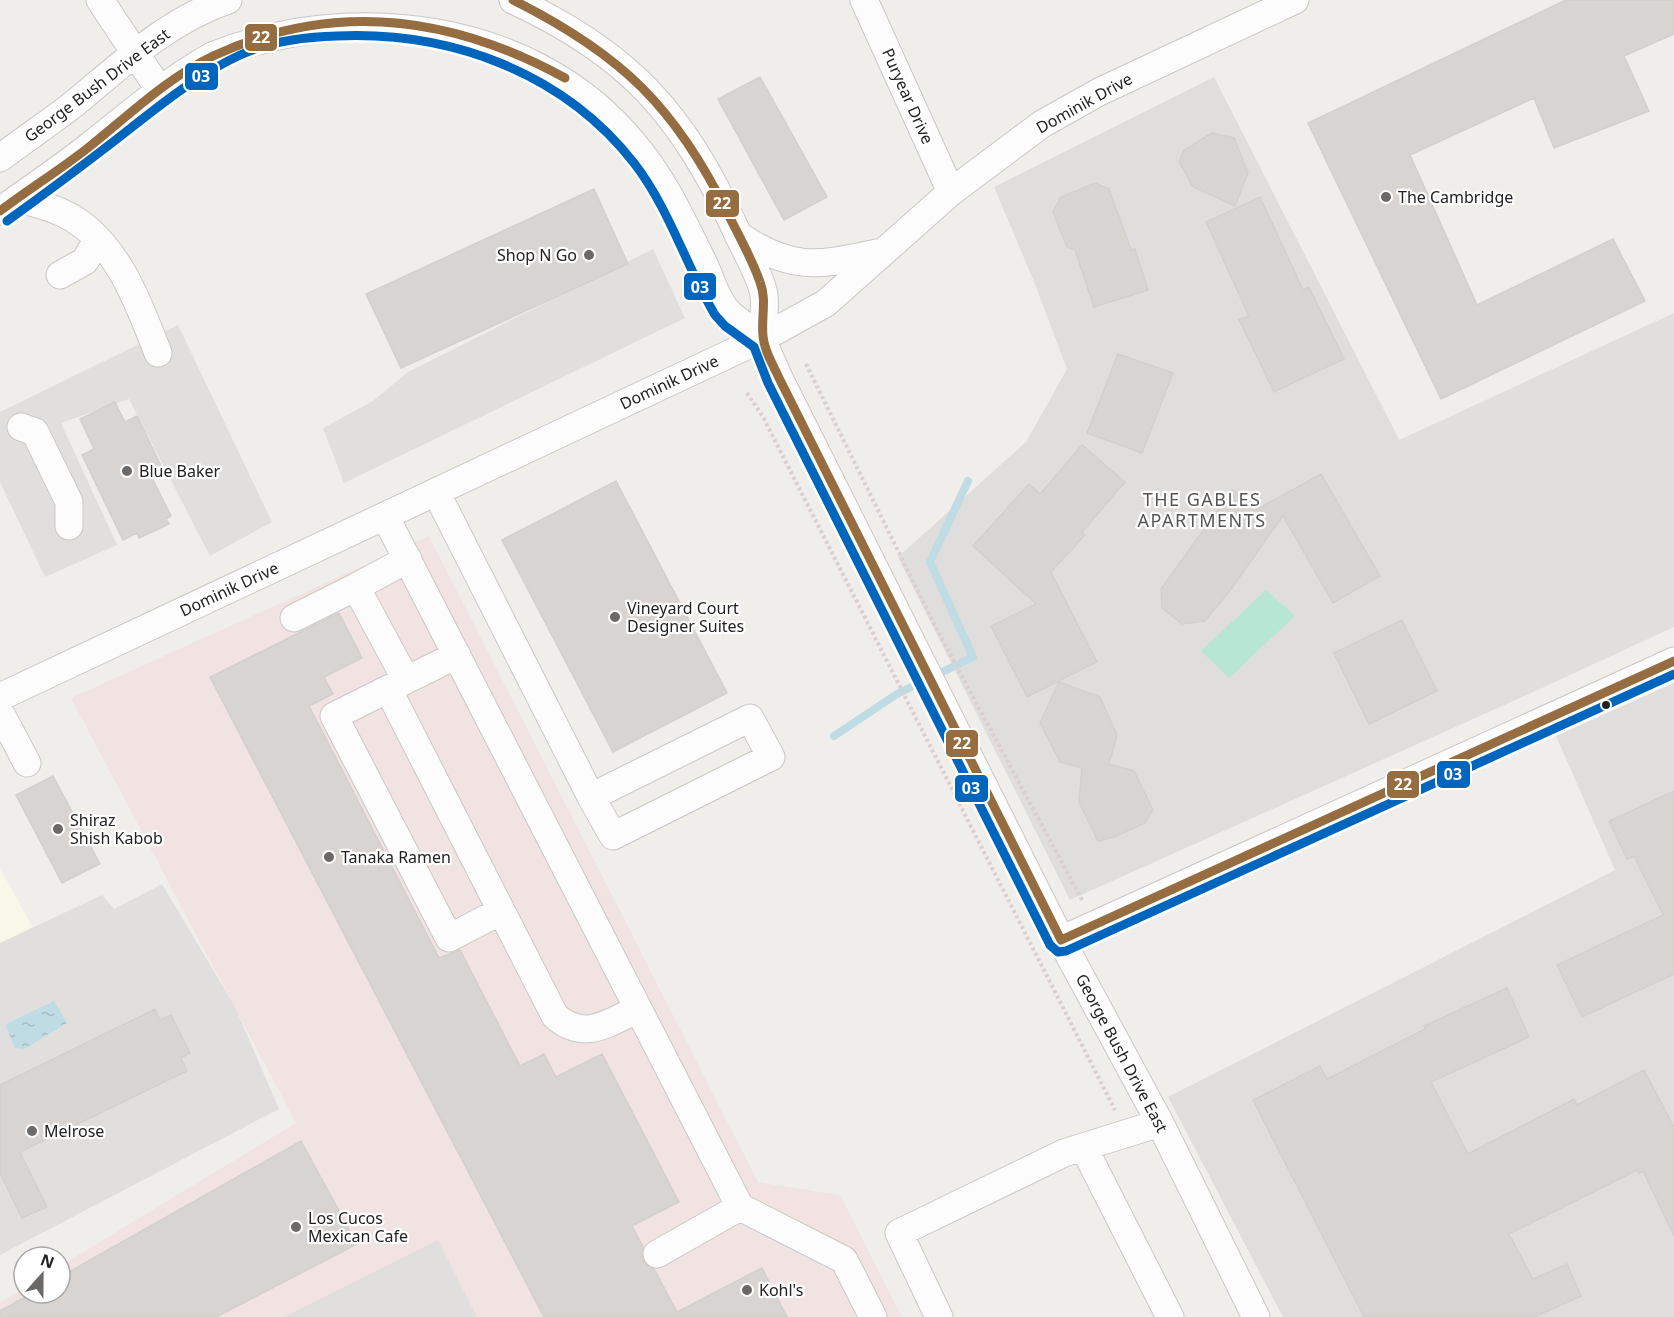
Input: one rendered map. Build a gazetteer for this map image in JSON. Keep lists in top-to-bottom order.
{
  "streets": {
    "street": ["George Bush Drive East", "Puryear Drive", "Dominik Drive"]
  },
  "crossings": [
    ["George Bush Drive East", "Dominik Drive"],
    ["Puryear Drive", "Dominik Drive"]
  ],
  "districts": ["THE GABLES APARTMENTS"],
  "places": [
    "The Cambridge",
    "Shop N Go",
    "Blue Baker",
    "Vineyard Court Designer Suites",
    "Shiraz Shish Kabob",
    "Tanaka Ramen",
    "Melrose",
    "Los Cucos Mexican Cafe",
    "Kohl's"
  ],
  "lines": ["transit line 22", "transit line 03"],
  "north": "top"
}
